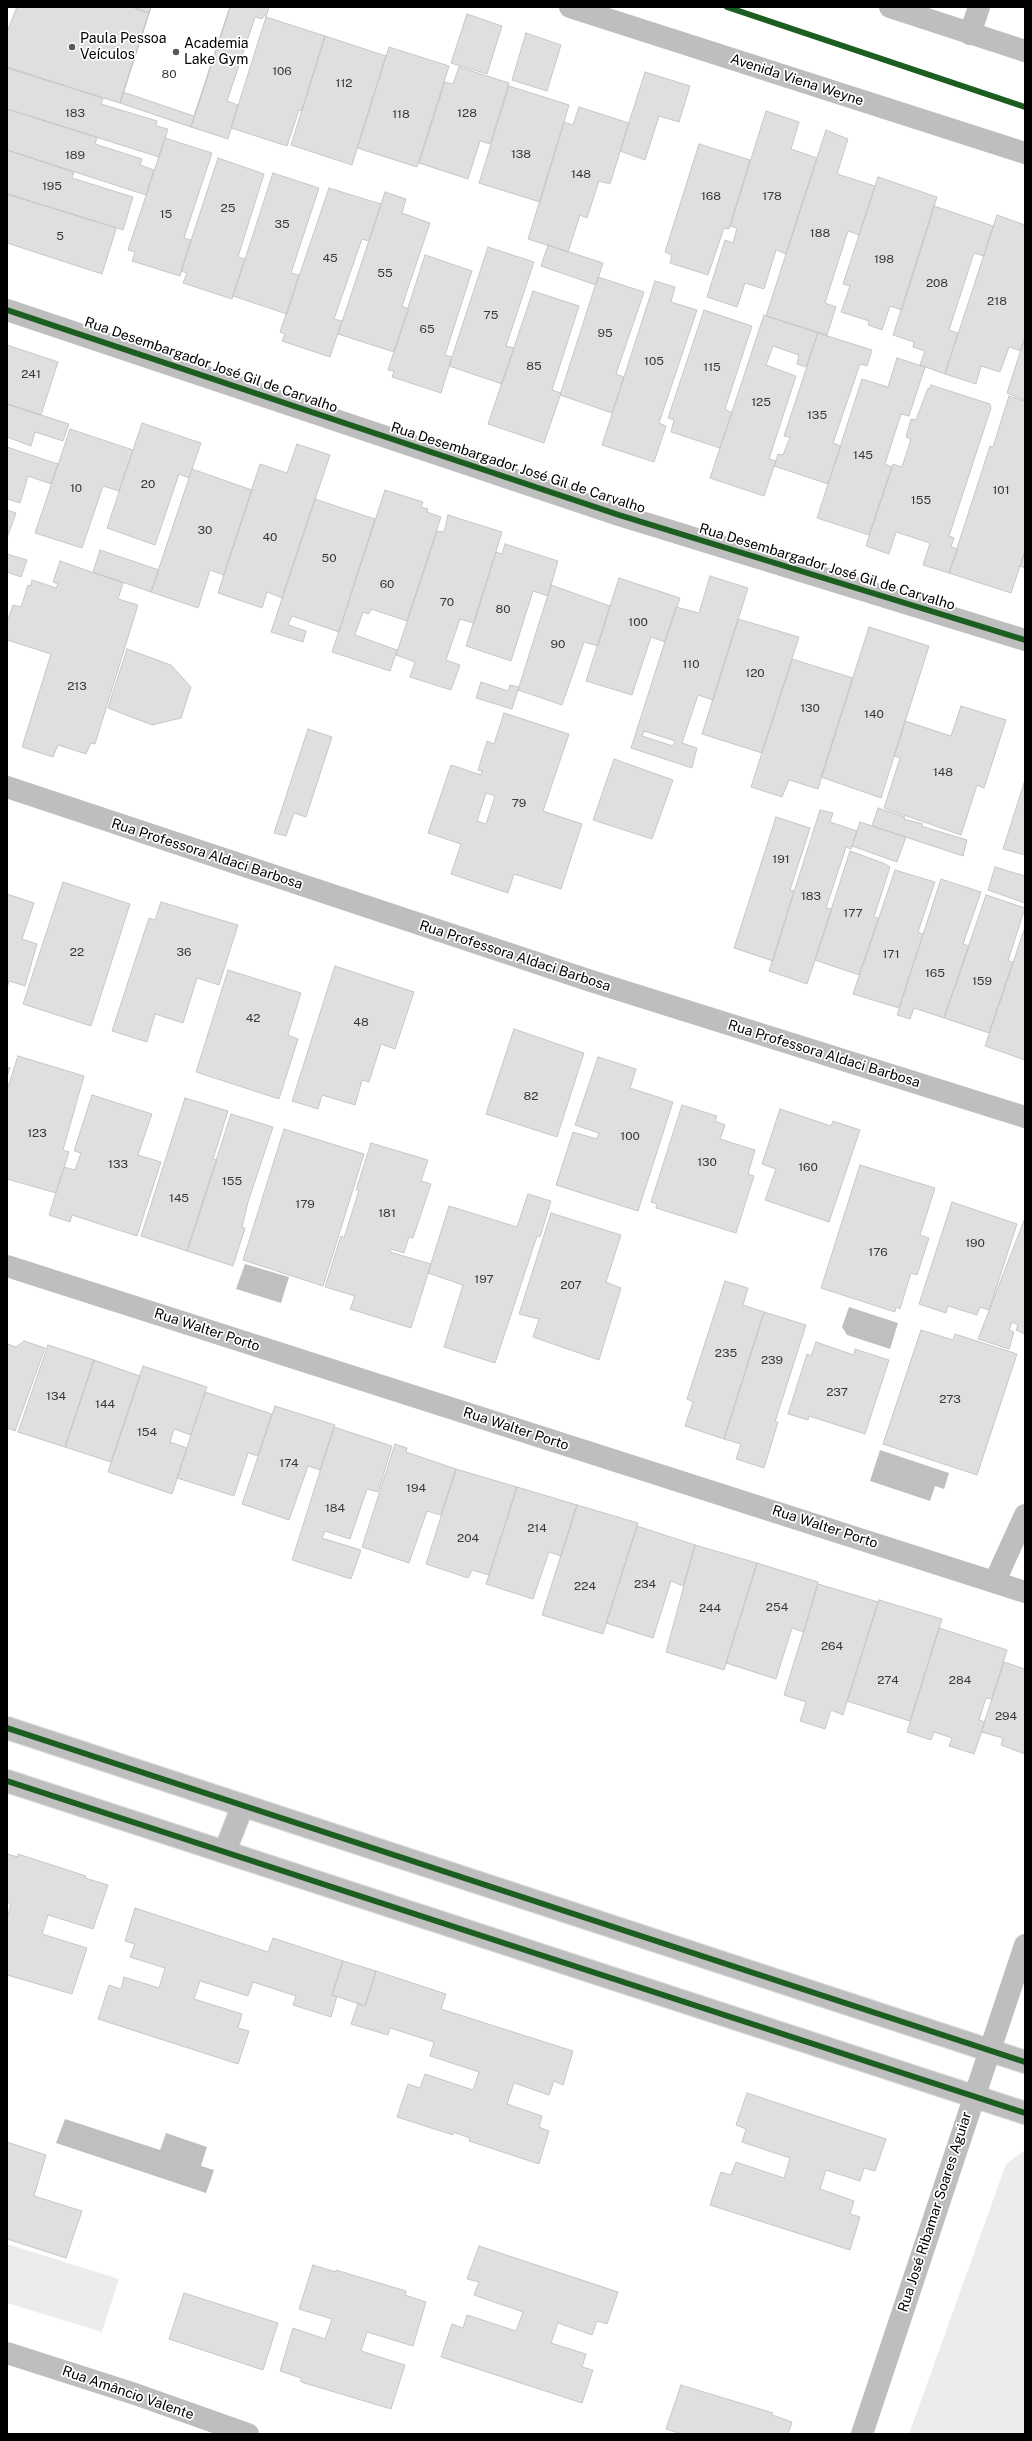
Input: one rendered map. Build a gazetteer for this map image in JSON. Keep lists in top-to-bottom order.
{
  "streets": {
    "street": [
      "Avenida Viena Weyne",
      "Rua Desembargador José Gil de Carvalho",
      "Rua Professora Aldaci Barbosa",
      "Rua Walter Porto",
      "Rua José Ribamar Soares Aguiar",
      "Rua Amâncio Valente"
    ]
  },
  "places": ["Paula Pessoa Veículos", "Academia Lake Gym"],
  "house_numbers": [
    "106",
    "80",
    "112",
    "183",
    "128",
    "118",
    "138",
    "189",
    "148",
    "195",
    "168",
    "178",
    "25",
    "15",
    "35",
    "188",
    "5",
    "45",
    "198",
    "55",
    "208",
    "218",
    "75",
    "65",
    "95",
    "105",
    "85",
    "115",
    "241",
    "125",
    "135",
    "145",
    "20",
    "10",
    "101",
    "155",
    "30",
    "40",
    "50",
    "60",
    "70",
    "80",
    "100",
    "90",
    "110",
    "120",
    "213",
    "130",
    "140",
    "148",
    "79",
    "191",
    "183",
    "177",
    "22",
    "36",
    "171",
    "165",
    "159",
    "42",
    "48",
    "82",
    "123",
    "100",
    "130",
    "133",
    "160",
    "155",
    "145",
    "179",
    "181",
    "190",
    "176",
    "197",
    "207",
    "235",
    "239",
    "237",
    "134",
    "273",
    "144",
    "154",
    "174",
    "194",
    "184",
    "214",
    "204",
    "234",
    "224",
    "254",
    "244",
    "264",
    "274",
    "284",
    "294"
  ]
}
